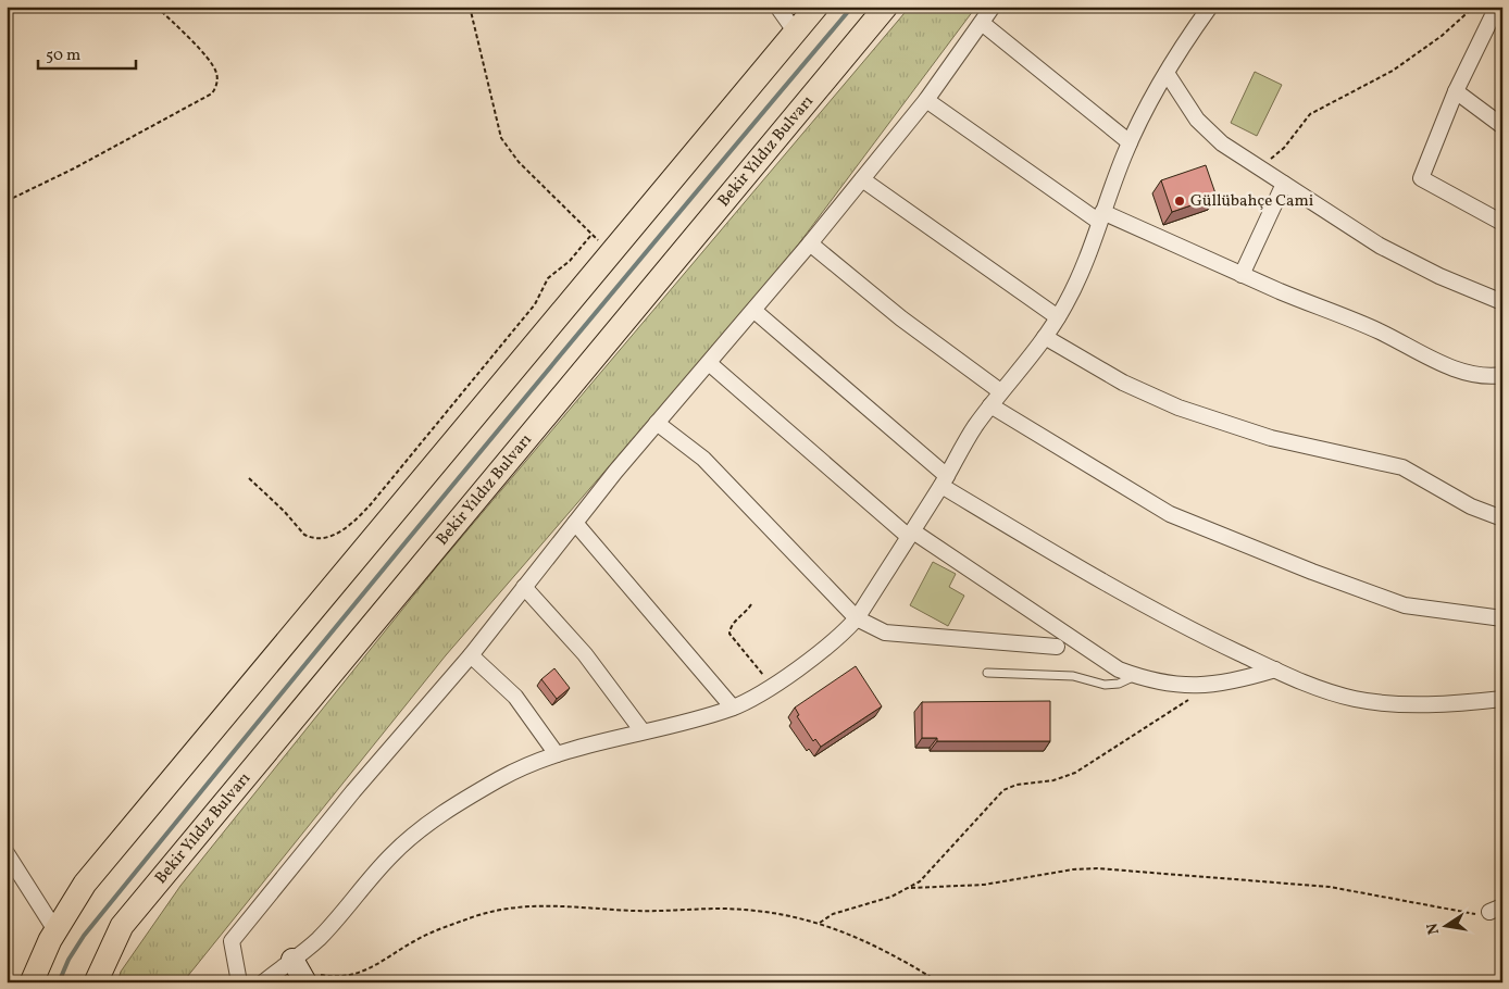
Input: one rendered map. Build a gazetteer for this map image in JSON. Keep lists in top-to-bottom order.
{
  "streets": {
    "main road": ["Bekir Yıldız Bulvarı"]
  },
  "places": ["Güllübahçe Cami"],
  "scale_bar": "50 m",
  "north": "left"
}
